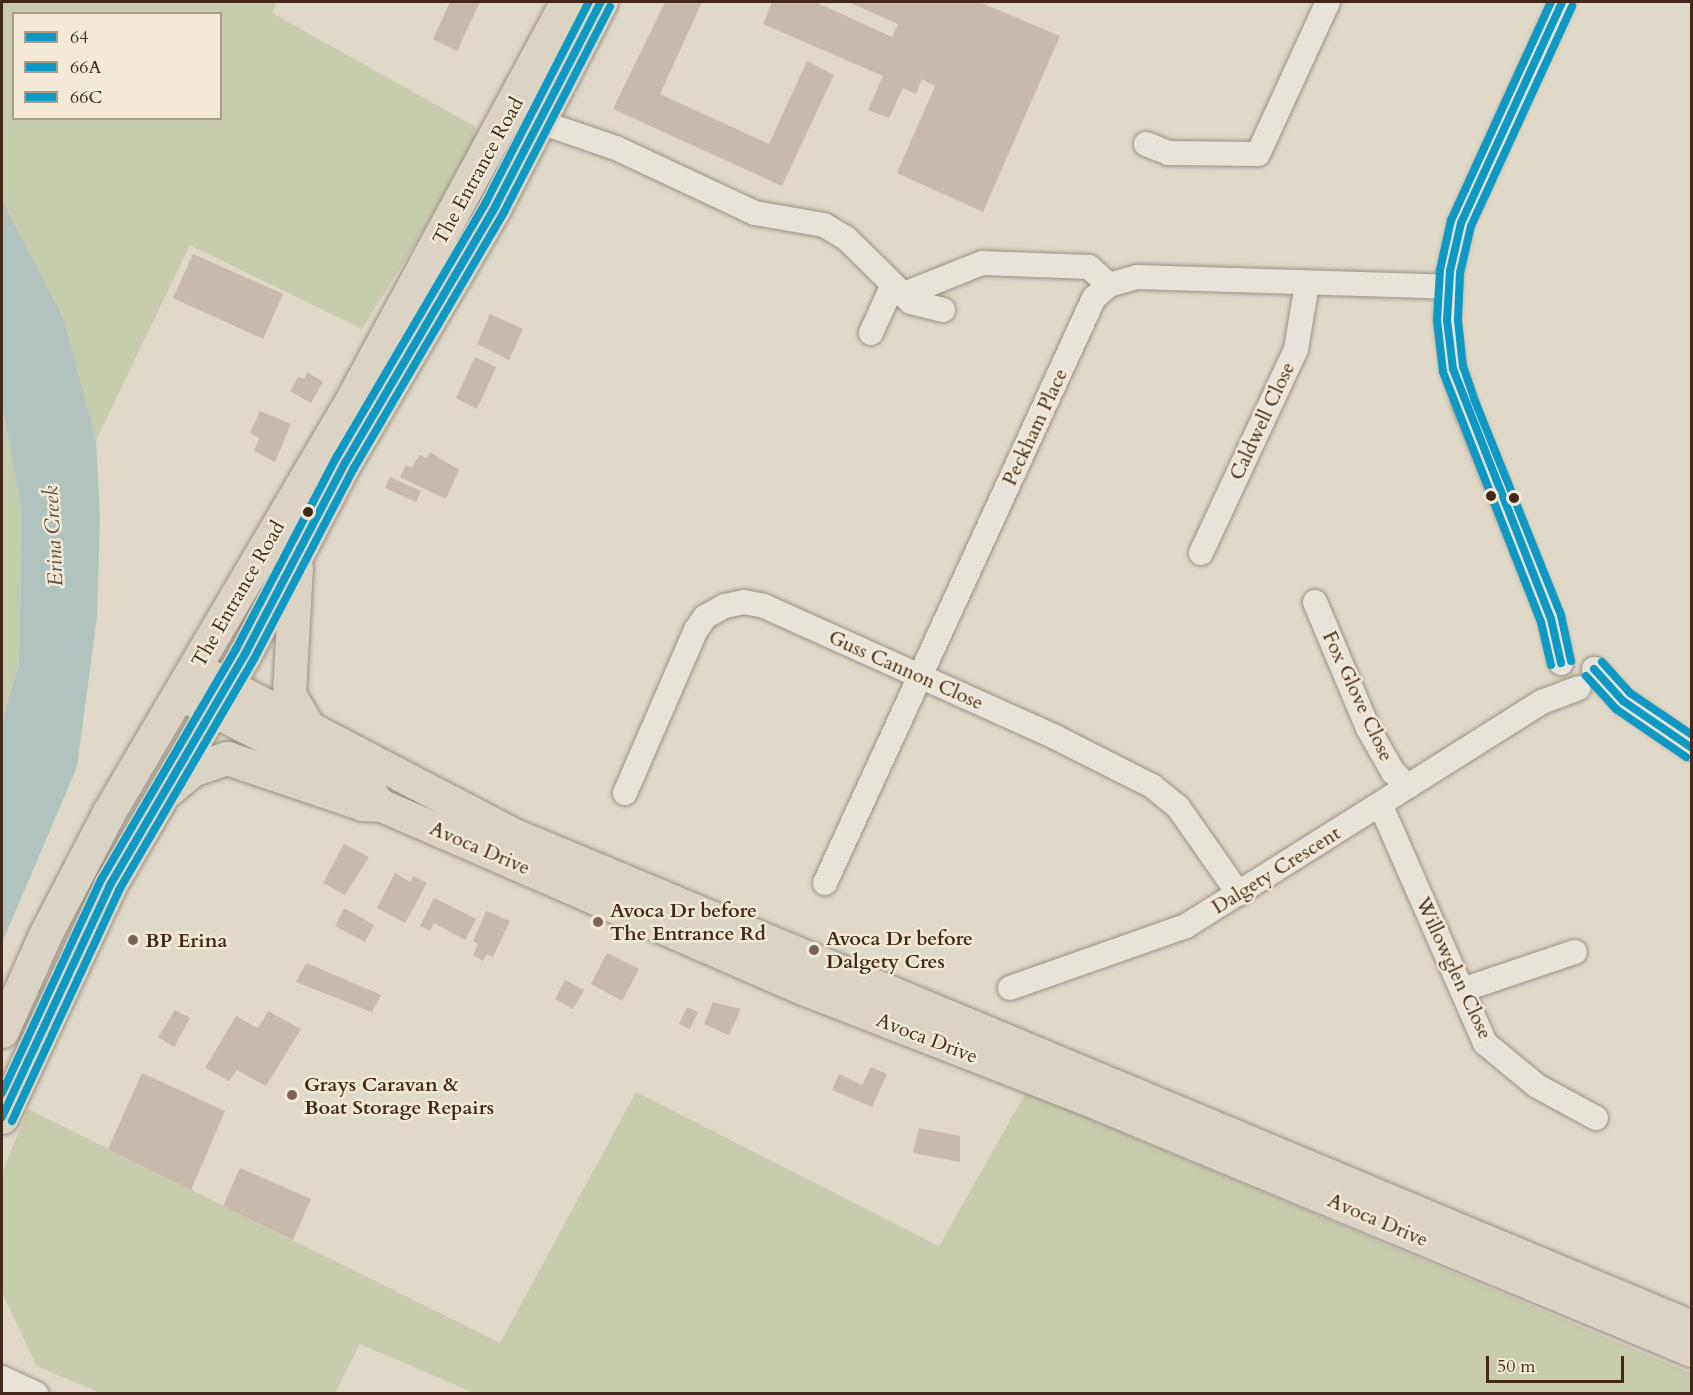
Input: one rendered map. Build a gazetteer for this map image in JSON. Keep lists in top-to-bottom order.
{
  "streets": {
    "highway": ["The Entrance Road"],
    "main road": ["Avoca Drive"],
    "street": [
      "Caldwell Close",
      "Peckham Place",
      "Guss Cannon Close",
      "Fox Glove Close",
      "Dalgety Crescent",
      "Willowglen Close"
    ]
  },
  "crossings": [
    ["The Entrance Road", "Avoca Drive"],
    ["Peckham Place", "Guss Cannon Close"],
    ["Guss Cannon Close", "Dalgety Crescent"],
    ["Fox Glove Close", "Dalgety Crescent"],
    ["Dalgety Crescent", "Willowglen Close"]
  ],
  "water": ["Erina Creek"],
  "places": [
    "Avoca Dr before The Entrance Rd",
    "BP Erina",
    "Avoca Dr before Dalgety Cres",
    "Grays Caravan & Boat Storage Repairs"
  ],
  "lines": ["transit line 64", "transit line 66C", "transit line 66A"],
  "legend": ["64", "66A", "66C"],
  "scale_bar": "50 m"
}
